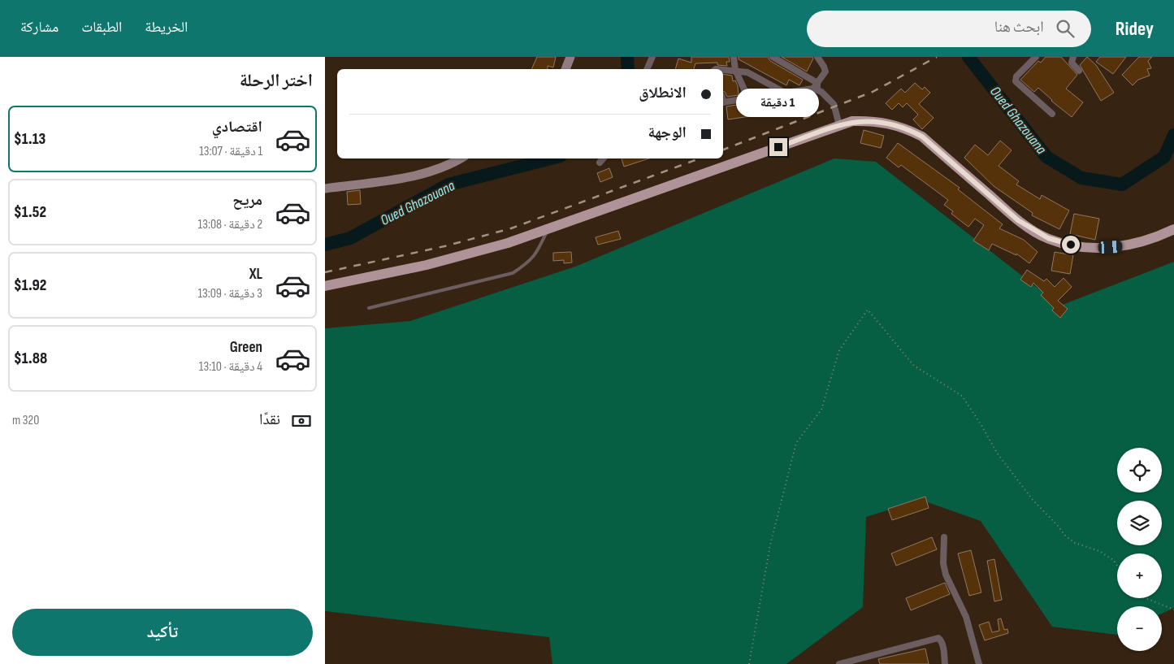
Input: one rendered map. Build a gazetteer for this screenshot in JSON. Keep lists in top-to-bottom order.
{
  "water": ["Oued Ghazouana"],
  "page": {
    "header": "Ridey",
    "search": "ابحث هنا",
    "nav": ["الخريطة", "الطبقات", "مشاركة"],
    "heading": "اختر الرحلة",
    "banner": ["الانطلاق", "الوجهة"],
    "bubble": "1 دقيقة",
    "list": [
      {
        "name": "اقتصادي",
        "note": "1 دقيقة · 13:07",
        "value": "$1.13"
      },
      {
        "name": "مريح",
        "note": "2 دقيقة · 13:08",
        "value": "$1.52"
      },
      {
        "name": "XL",
        "note": "3 دقيقة · 13:09",
        "value": "$1.92"
      },
      {
        "name": "Green",
        "note": "4 دقيقة · 13:10",
        "value": "$1.88"
      }
    ],
    "pay": ["نقدًا", "320 m"],
    "map_buttons": ["+", "−"],
    "buttons": "تأكيد"
  }
}
